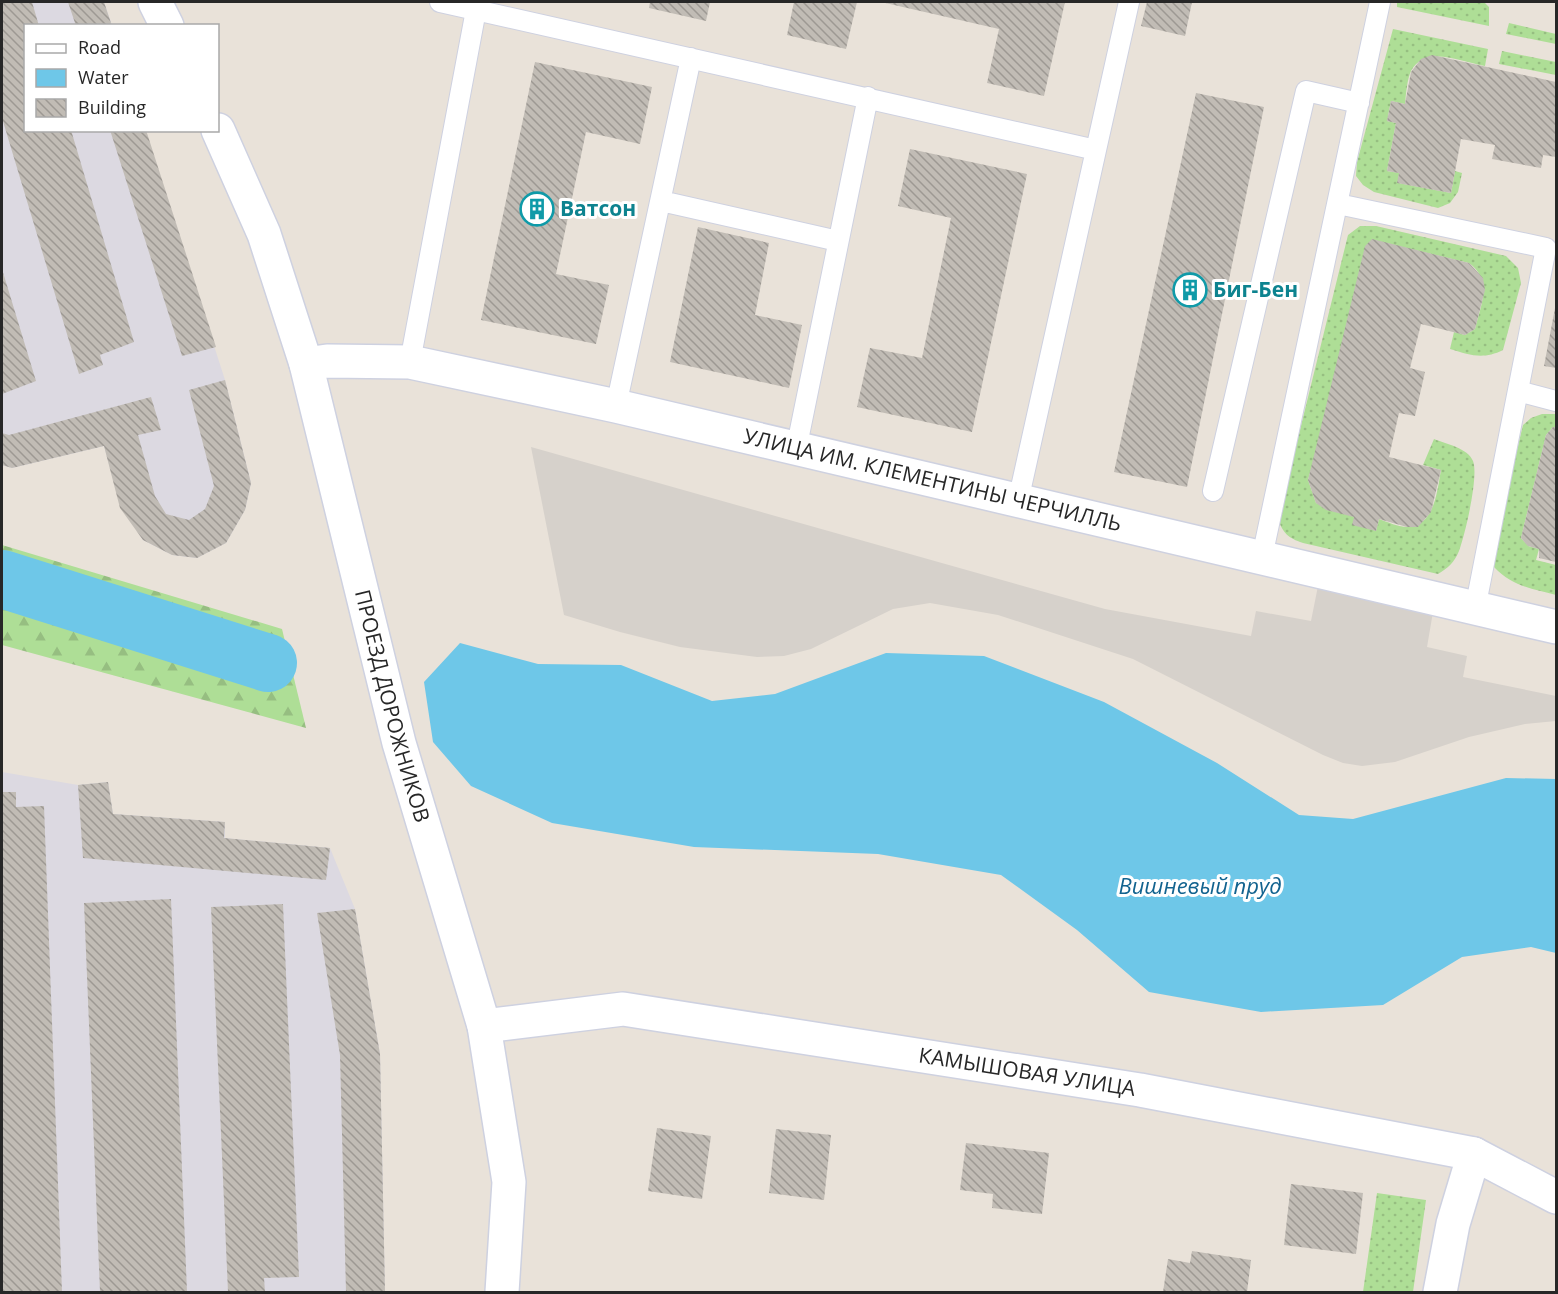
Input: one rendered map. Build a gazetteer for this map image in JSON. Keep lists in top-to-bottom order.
{
  "streets": {
    "street": ["УЛИЦА ИМ. КЛЕМЕНТИНЫ ЧЕРЧИЛЛЬ", "ПРОЕЗД ДОРОЖНИКОВ", "КАМЫШОВАЯ УЛИЦА"]
  },
  "crossings": [
    ["УЛИЦА ИМ. КЛЕМЕНТИНЫ ЧЕРЧИЛЛЬ", "ПРОЕЗД ДОРОЖНИКОВ"],
    ["ПРОЕЗД ДОРОЖНИКОВ", "КАМЫШОВАЯ УЛИЦА"]
  ],
  "water": ["Вишневый пруд"],
  "places": {
    "building": ["Ватсон", "Биг-Бен"]
  },
  "legend": ["Road", "Water", "Building"]
}
